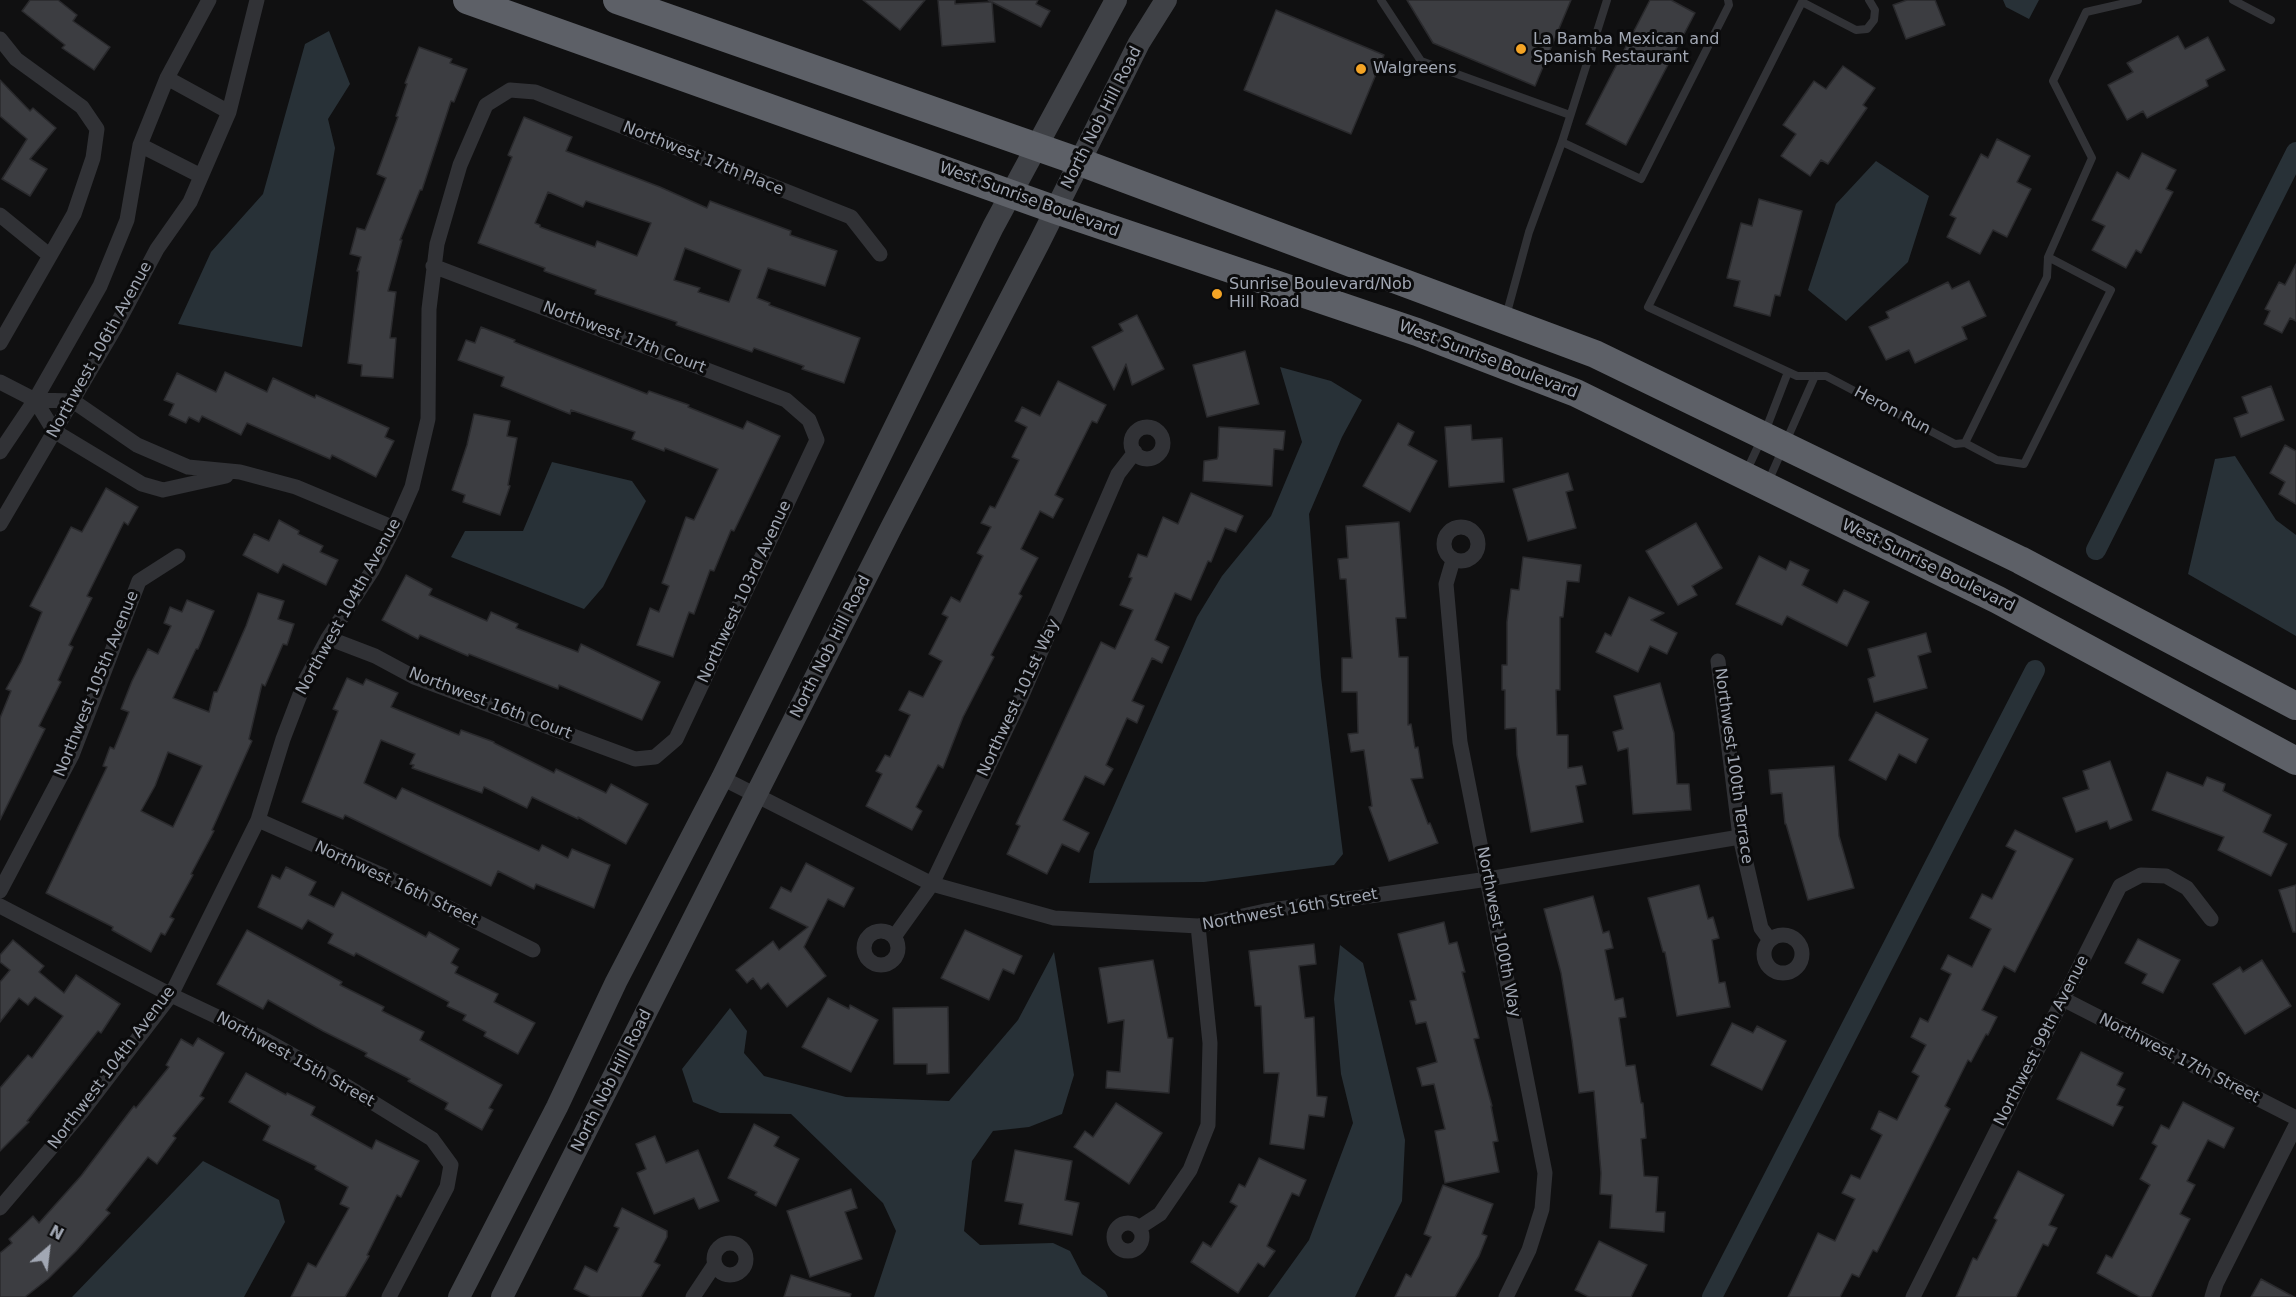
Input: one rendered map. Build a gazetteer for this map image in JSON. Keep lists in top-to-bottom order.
{
  "streets": {
    "highway": ["West Sunrise Boulevard"],
    "main road": ["North Nob Hill Road"],
    "street": [
      "Northwest 17th Place",
      "Northwest 17th Court",
      "Northwest 106th Avenue",
      "Northwest 103rd Avenue",
      "Northwest 104th Avenue",
      "Northwest 105th Avenue",
      "Northwest 101st Way",
      "Northwest 16th Court",
      "Northwest 100th Terrace",
      "Northwest 16th Street",
      "Northwest 100th Way",
      "Northwest 99th Avenue",
      "Northwest 17th Street",
      "Northwest 15th Street"
    ],
    "lane": ["Heron Run"]
  },
  "crossings": [
    ["North Nob Hill Road", "West Sunrise Boulevard"],
    ["North Nob Hill Road", "Northwest 16th Street"],
    ["Northwest 17th Place", "Northwest 104th Avenue"],
    ["Northwest 17th Court", "Northwest 103rd Avenue"],
    ["Northwest 17th Court", "Northwest 104th Avenue"],
    ["Northwest 103rd Avenue", "Northwest 16th Court"],
    ["Northwest 104th Avenue", "Northwest 16th Court"],
    ["Northwest 104th Avenue", "Northwest 16th Street"],
    ["Northwest 104th Avenue", "Northwest 15th Street"],
    ["Northwest 101st Way", "Northwest 16th Street"],
    ["Northwest 100th Terrace", "Northwest 16th Street"],
    ["Northwest 16th Street", "Northwest 100th Way"],
    ["Northwest 99th Avenue", "Northwest 17th Street"]
  ],
  "places": ["La Bamba Mexican and Spanish Restaurant", "Walgreens", "Sunrise Boulevard/Nob Hill Road"],
  "north": "top right"
}
